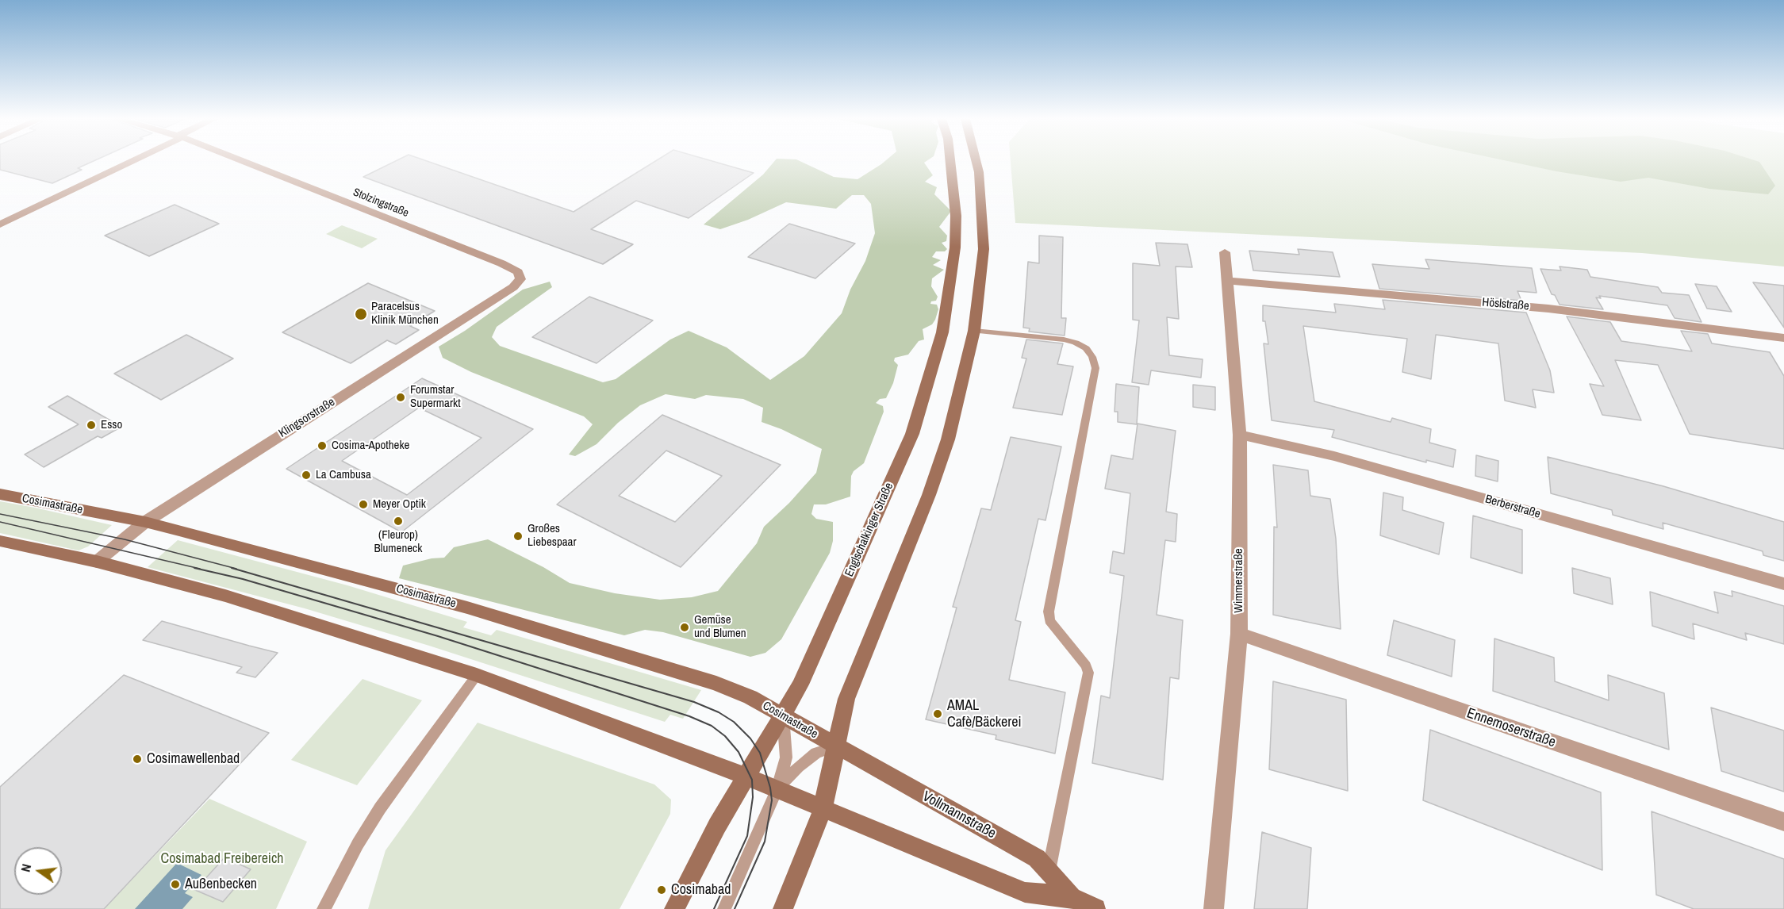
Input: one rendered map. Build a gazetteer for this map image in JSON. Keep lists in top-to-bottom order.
{
  "streets": {
    "main road": ["Cosimastraße", "Englschalkinger Straße", "Vollmannstraße"],
    "street": [
      "Stolzingstraße",
      "Höslstraße",
      "Klingsorstraße",
      "Berberstraße",
      "Wimmerstraße",
      "Ennemoserstraße"
    ]
  },
  "crossings": [
    ["Stolzingstraße", "Klingsorstraße"],
    ["Höslstraße", "Wimmerstraße"],
    ["Klingsorstraße", "Cosimastraße"],
    ["Cosimastraße", "Englschalkinger Straße"],
    ["Cosimastraße", "Vollmannstraße"],
    ["Berberstraße", "Wimmerstraße"],
    ["Wimmerstraße", "Ennemoserstraße"]
  ],
  "parks": ["Cosimabad Freibereich"],
  "places": [
    "Paracelsus Klinik München",
    "Forumstar Supermarkt",
    "Esso",
    "Cosima-Apotheke",
    "La Cambusa",
    "Meyer Optik",
    "(Fleurop) Blumeneck",
    "Großes Liebespaar",
    "Gemüse und Blumen",
    "AMAL Cafè/Bäckerei",
    "Cosimawellenbad",
    "Außenbecken",
    "Cosimabad"
  ],
  "north": "left"
}
